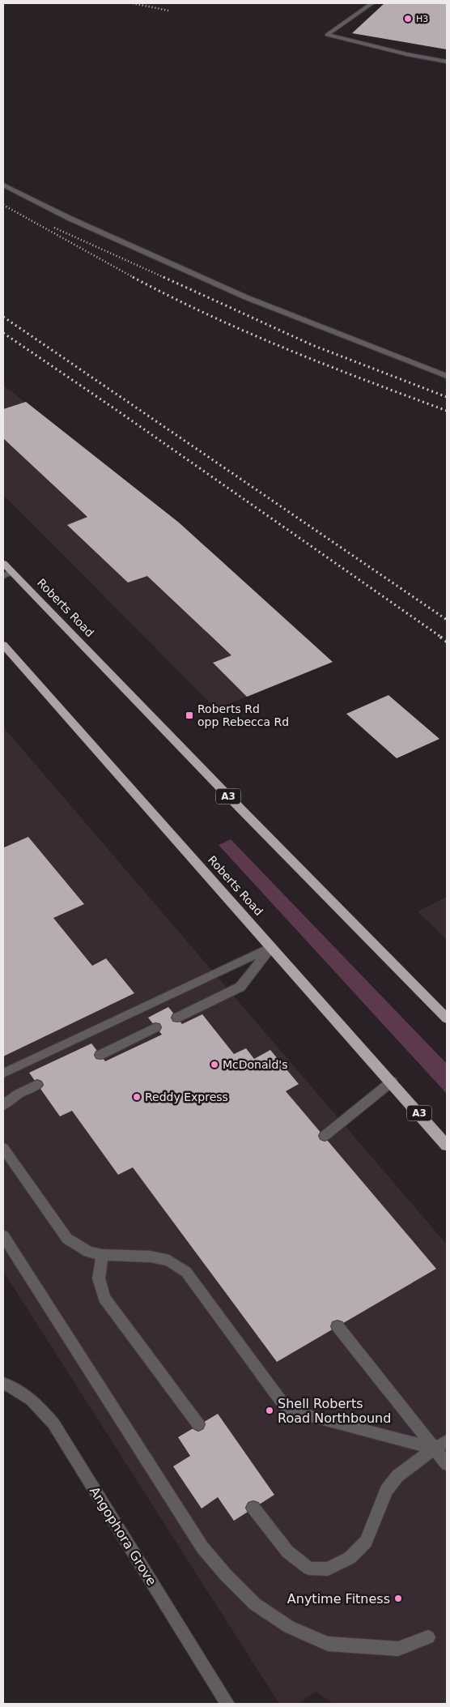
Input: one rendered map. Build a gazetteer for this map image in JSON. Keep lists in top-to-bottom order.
{
  "streets": {
    "highway": ["Roberts Road", "A3"],
    "street": ["Angophora Grove"]
  },
  "places": {
    "other": [
      "H3",
      "McDonald's",
      "Reddy Express",
      "Shell Roberts Road Northbound",
      "Anytime Fitness"
    ],
    "transit": ["Roberts Rd opp Rebecca Rd"]
  }
}
